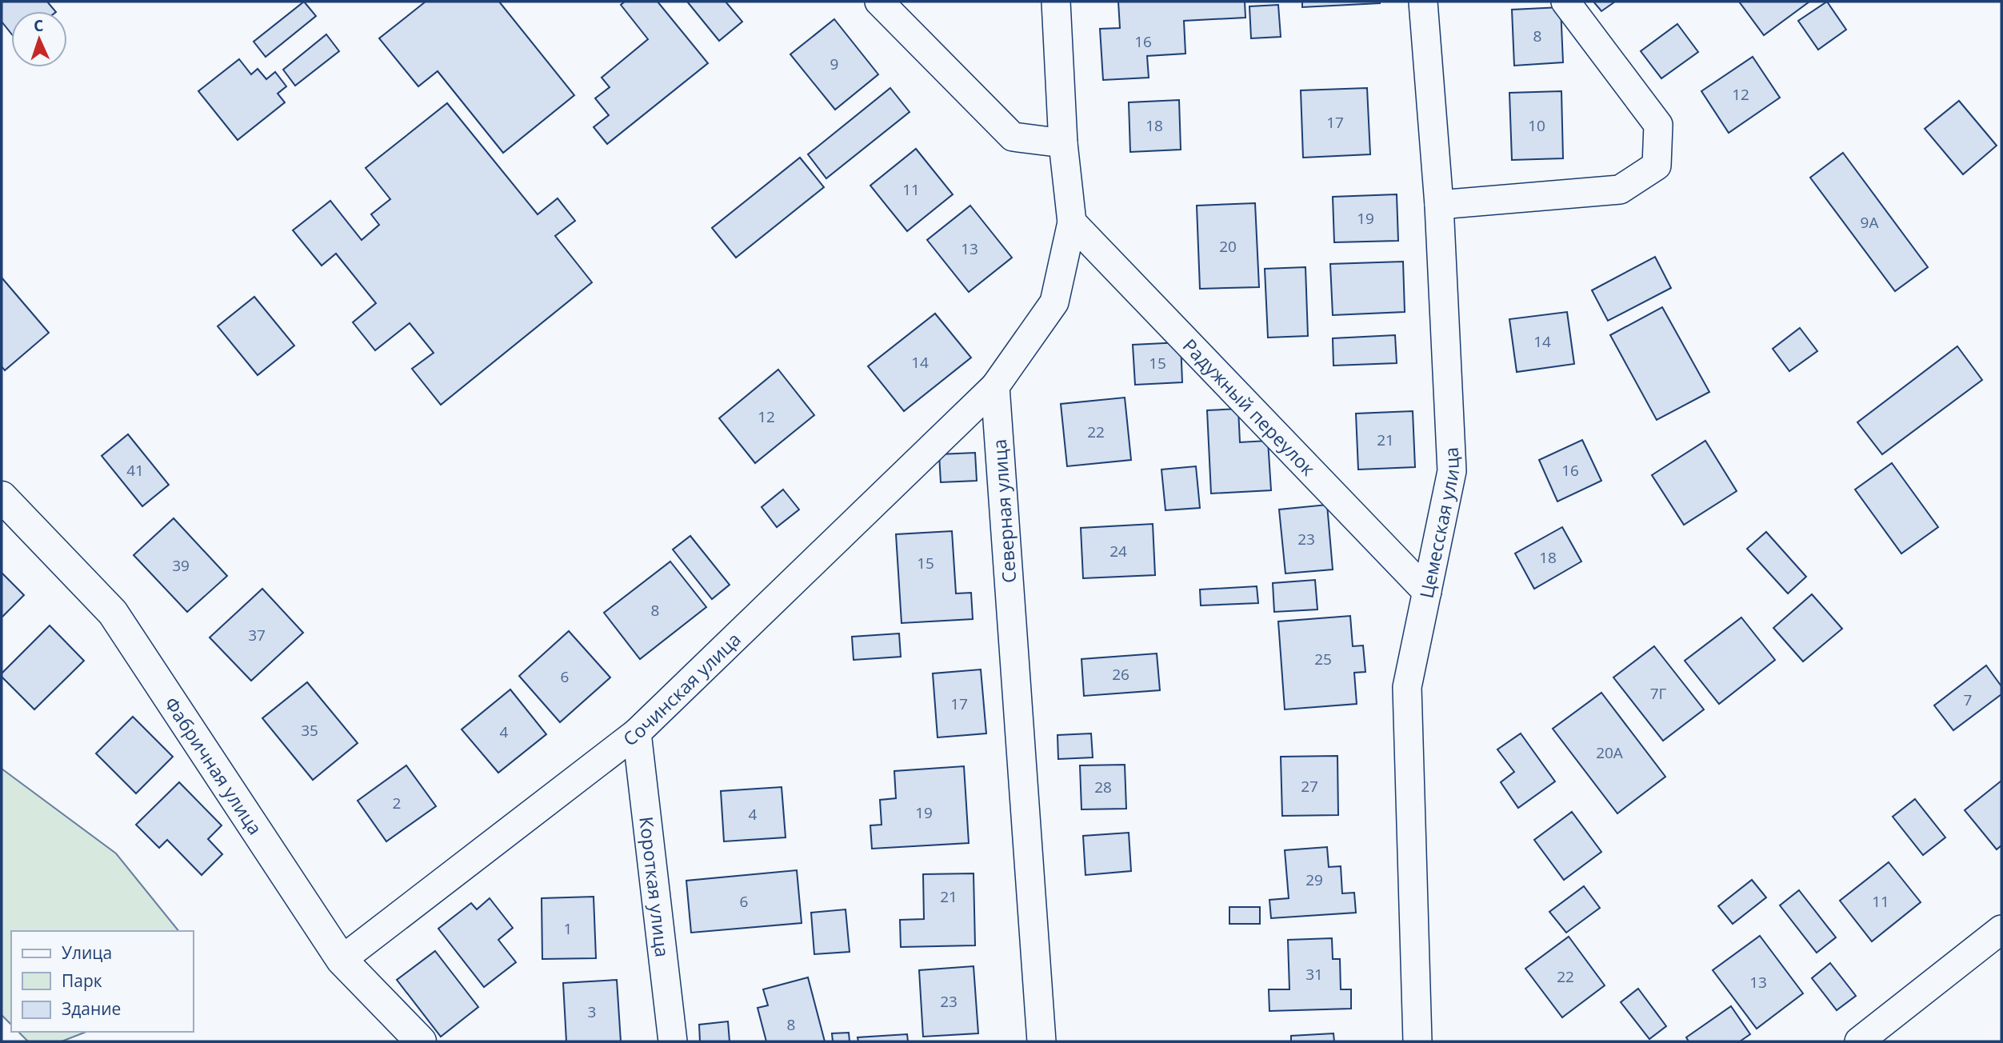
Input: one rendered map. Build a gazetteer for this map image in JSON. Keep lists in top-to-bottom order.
{
  "streets": {
    "street": [
      "Радужный переулок",
      "Северная улица",
      "Цемесская улица",
      "Сочинская улица",
      "Фабричная улица",
      "Короткая улица"
    ]
  },
  "crossings": [
    ["Радужный переулок", "Цемесская улица"],
    ["Северная улица", "Сочинская улица"],
    ["Сочинская улица", "Фабричная улица"],
    ["Сочинская улица", "Короткая улица"]
  ],
  "house_numbers": [
    "8",
    "16",
    "9",
    "12",
    "17",
    "18",
    "10",
    "11",
    "19",
    "9А",
    "20",
    "13",
    "14",
    "14",
    "15",
    "12",
    "22",
    "21",
    "41",
    "16",
    "23",
    "24",
    "18",
    "15",
    "39",
    "8",
    "37",
    "25",
    "26",
    "6",
    "7Г",
    "7",
    "17",
    "35",
    "4",
    "20А",
    "27",
    "28",
    "2",
    "19",
    "4",
    "29",
    "21",
    "6",
    "11",
    "1",
    "31",
    "22",
    "13",
    "23",
    "3",
    "8"
  ],
  "legend": ["Улица", "Парк", "Здание"],
  "north": "top"
}
